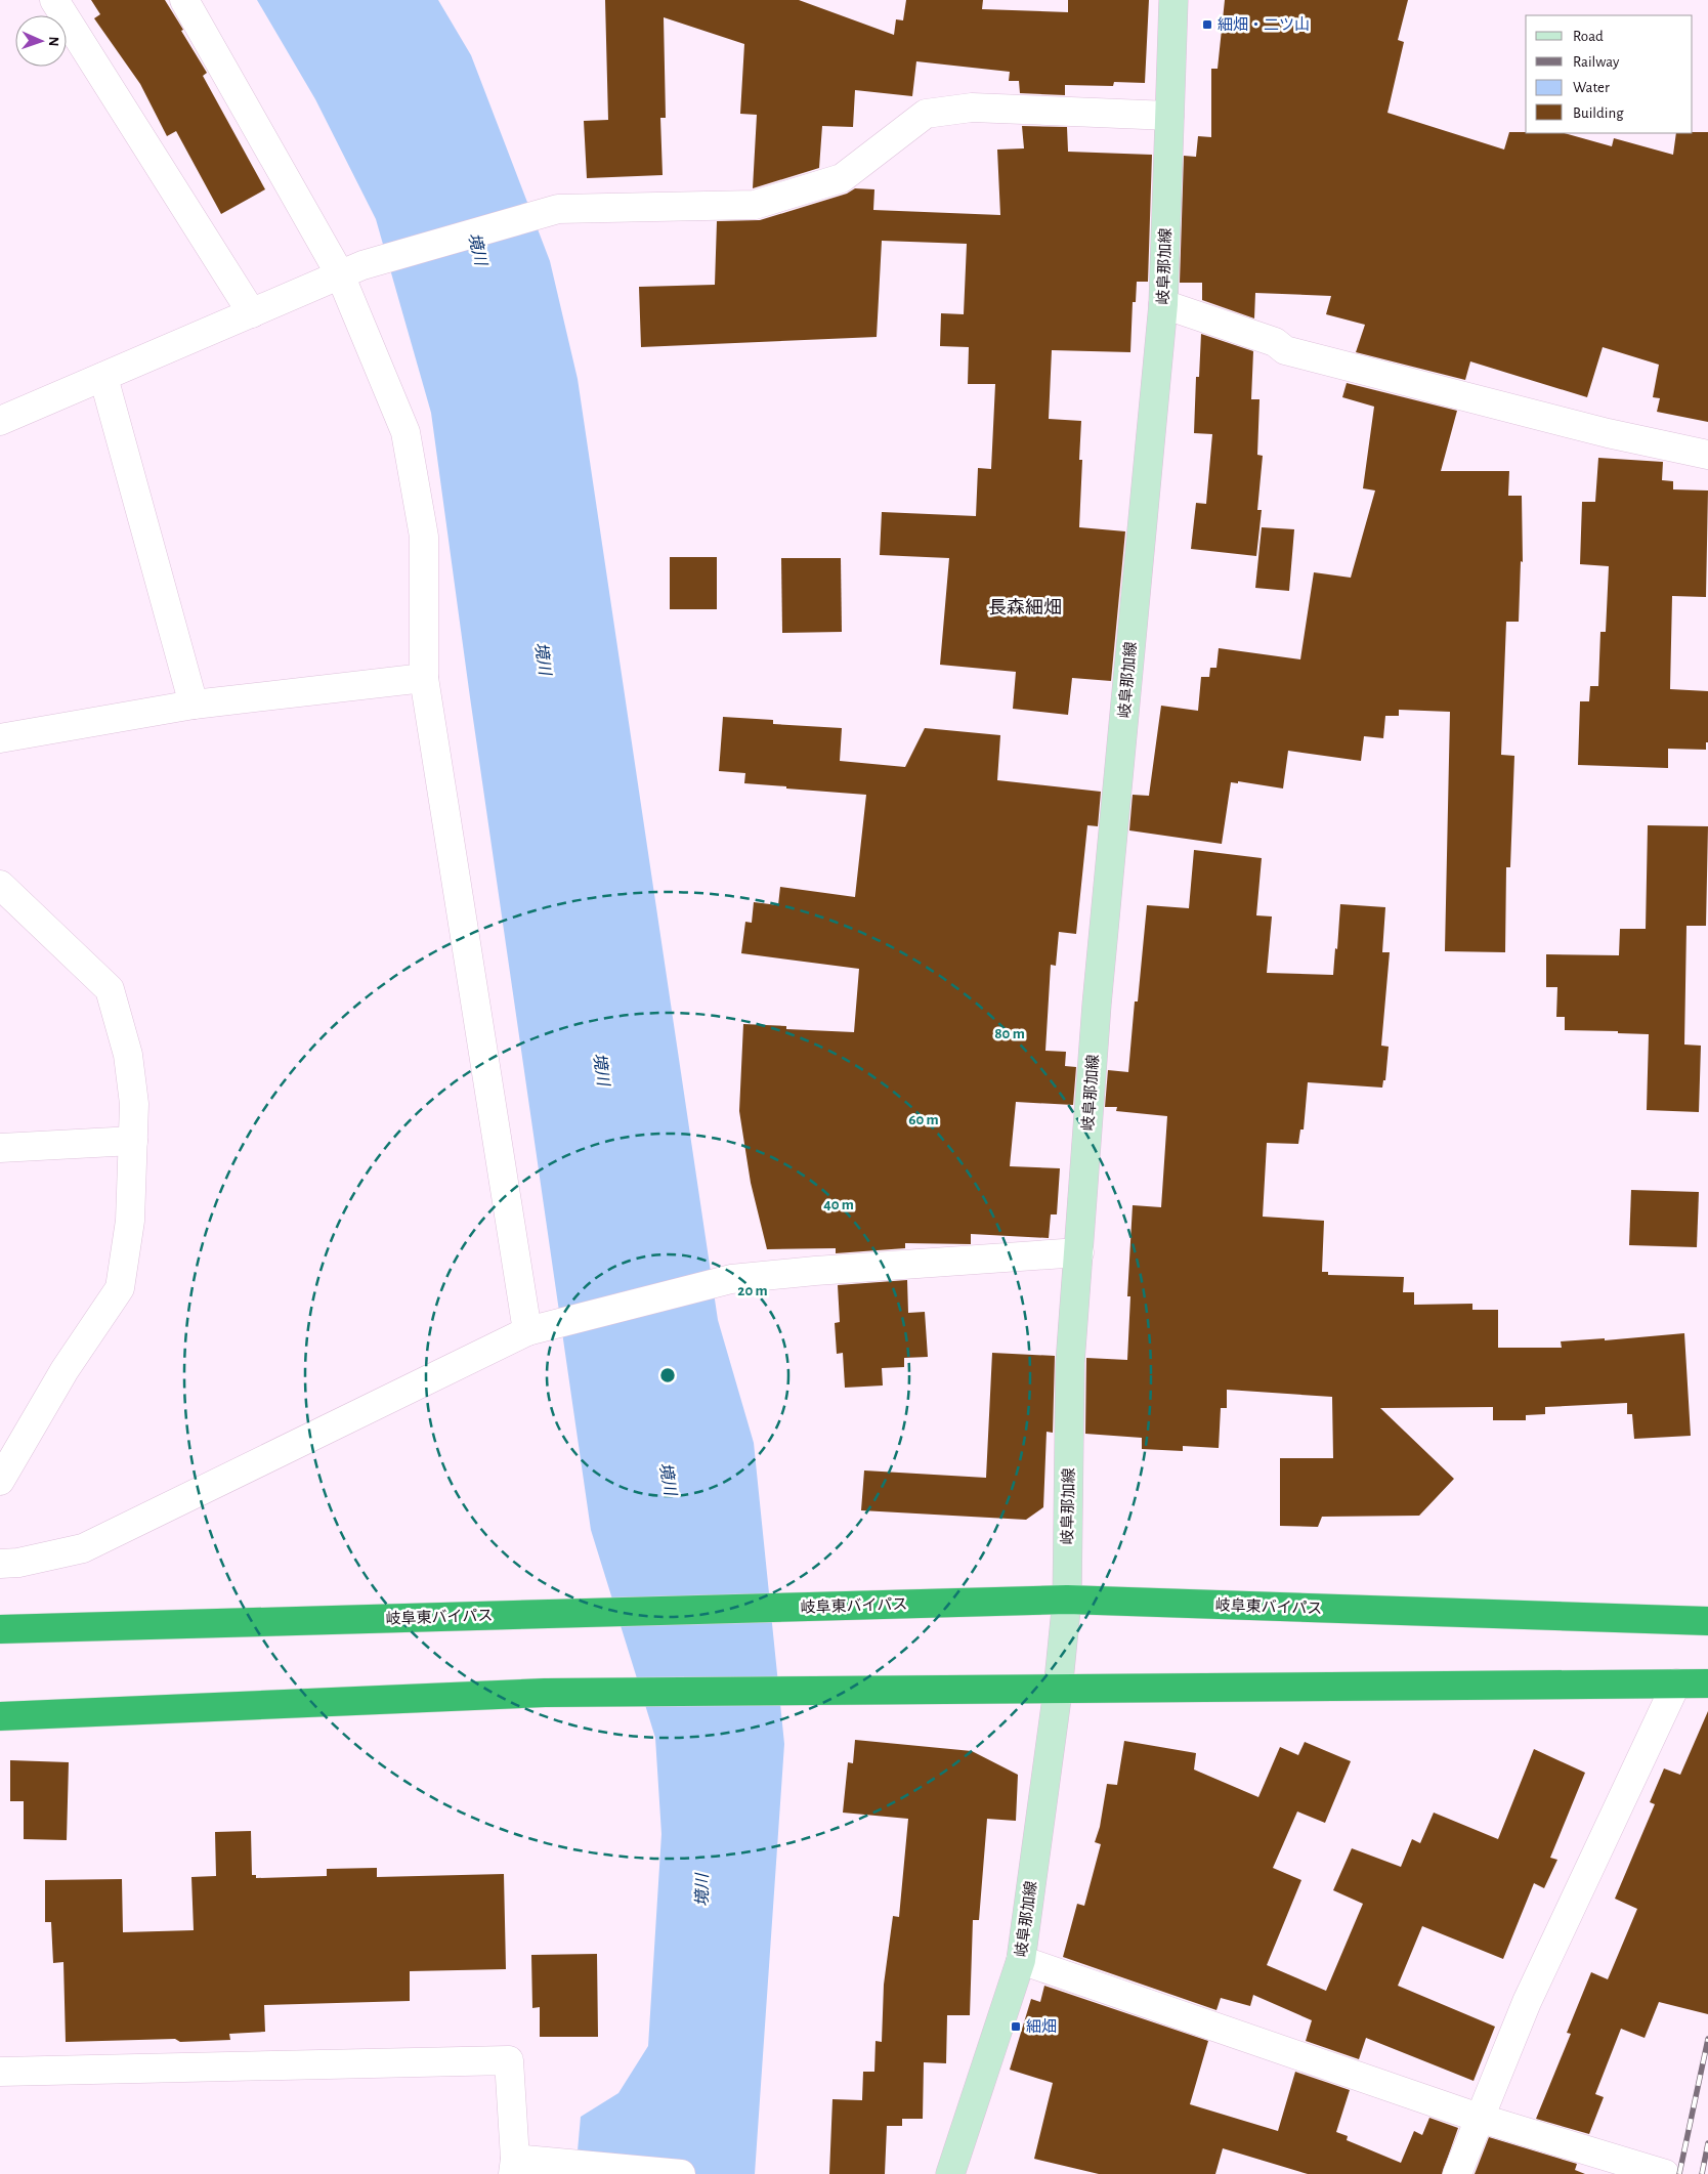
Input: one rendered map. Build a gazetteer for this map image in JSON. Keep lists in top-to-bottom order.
{
  "streets": {
    "highway": ["岐阜東バイパス"],
    "main road": ["岐阜那加線"]
  },
  "crossings": [
    ["岐阜那加線", "岐阜東バイパス"]
  ],
  "districts": ["長森細畑"],
  "water": ["境川"],
  "places": {
    "transit": ["細畑・二ツ山", "細畑"]
  },
  "legend": [
    "Road",
    "Railway",
    "Water",
    "Building"
  ],
  "north": "right",
  "rings": [
    "80 m",
    "60 m",
    "40 m",
    "20 m"
  ]
}
